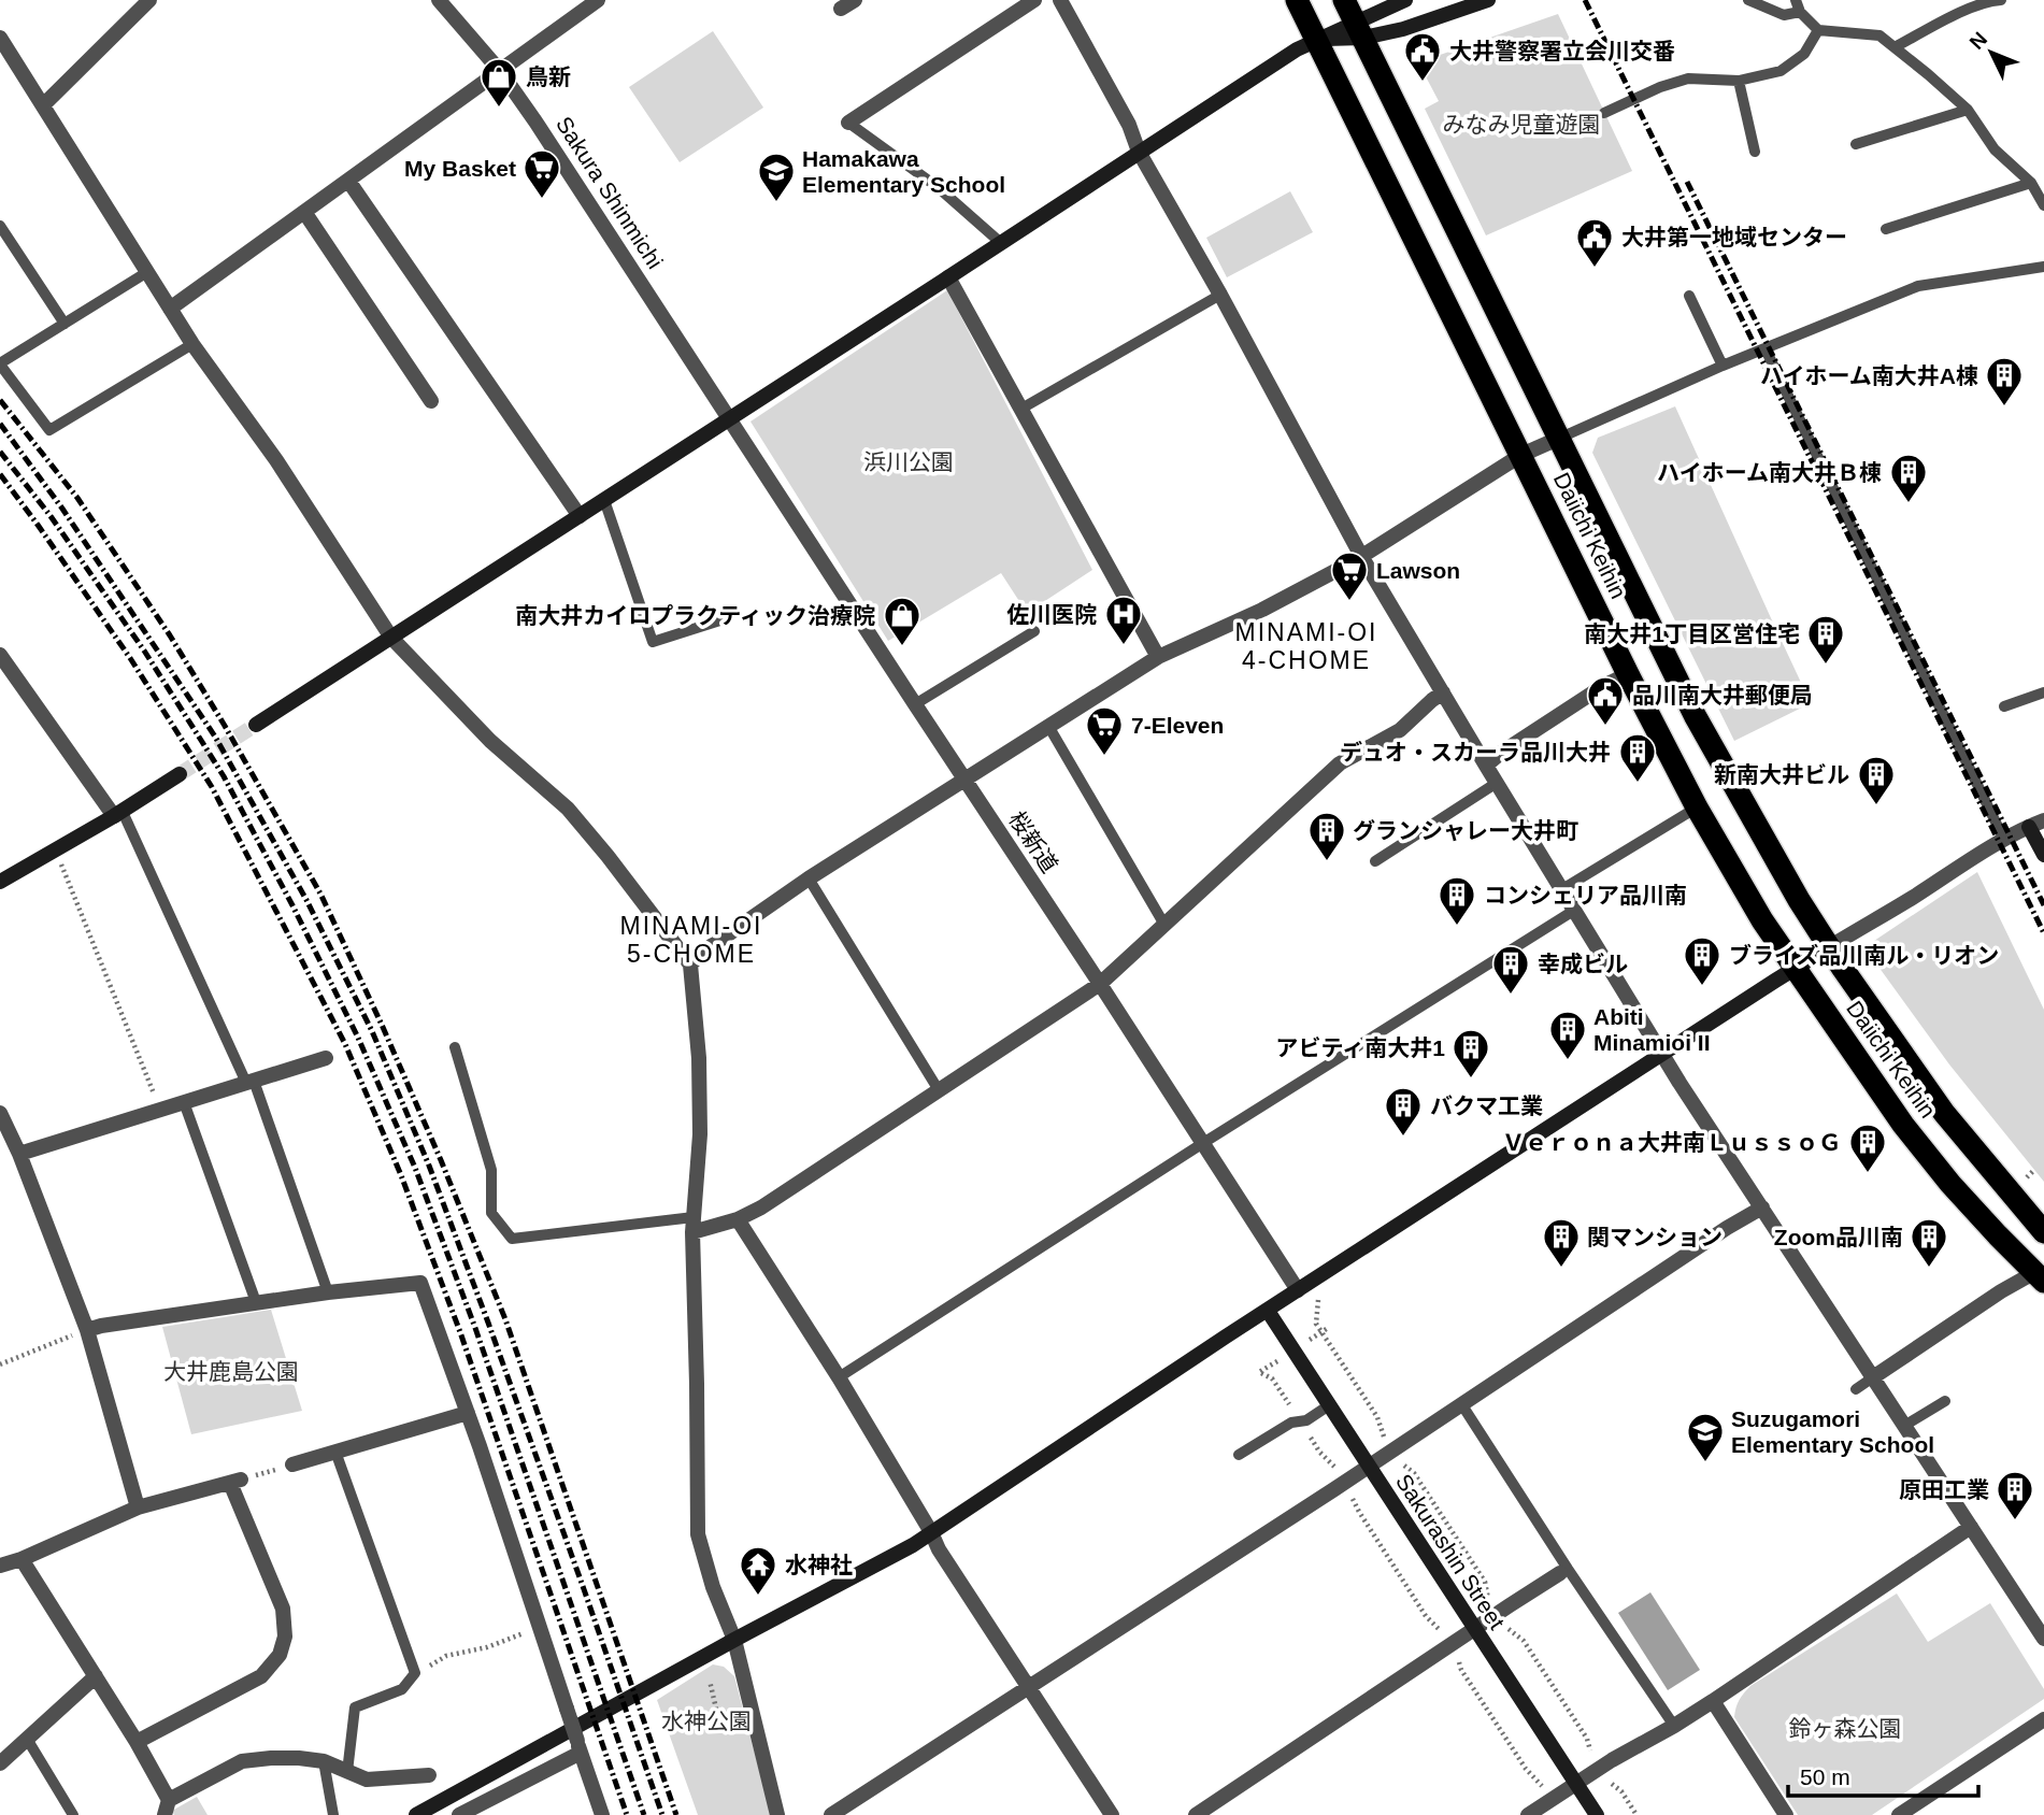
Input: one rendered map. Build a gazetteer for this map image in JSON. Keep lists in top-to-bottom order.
{
  "streets": {
    "highway": ["Daiichi Keihin"],
    "street": ["Sakura Shinmichi", "桜新道", "Sakurashin Street"]
  },
  "crossings": [
    ["Sakura Shinmichi", "桜新道"]
  ],
  "districts": ["MINAMI-OI 4-CHOME", "MINAMI-OI 5-CHOME"],
  "parks": [
    "みなみ児童遊園",
    "浜川公園",
    "大井鹿島公園",
    "水神公園",
    "鈴ヶ森公園"
  ],
  "places": {
    "public building": ["大井警察署立会川交番", "大井第一地域センター", "品川南大井郵便局"],
    "shop": ["鳥新", "南大井カイロプラクティック治療院"],
    "supermarket": ["My Basket", "Lawson", "7-Eleven"],
    "school or university": ["Hamakawa Elementary School", "Suzugamori Elementary School"],
    "building": [
      "ハイホーム南大井A棟",
      "ハイホーム南大井Ｂ棟",
      "南大井1丁目区営住宅",
      "デュオ・スカーラ品川大井",
      "新南大井ビル",
      "グランシャレー大井町",
      "コンシェリア品川南",
      "ブライズ品川南ル・リオン",
      "幸成ビル",
      "Abiti Minamioi II",
      "アビティ南大井1",
      "バクマ工業",
      "Ｖｅｒｏｎａ大井南ＬｕｓｓｏＧ",
      "関マンション",
      "Zoom品川南",
      "原田工業"
    ],
    "hospital": ["佐川医院"],
    "temple": ["水神社"]
  },
  "scale_bar": "50 m",
  "north": "top left"
}
